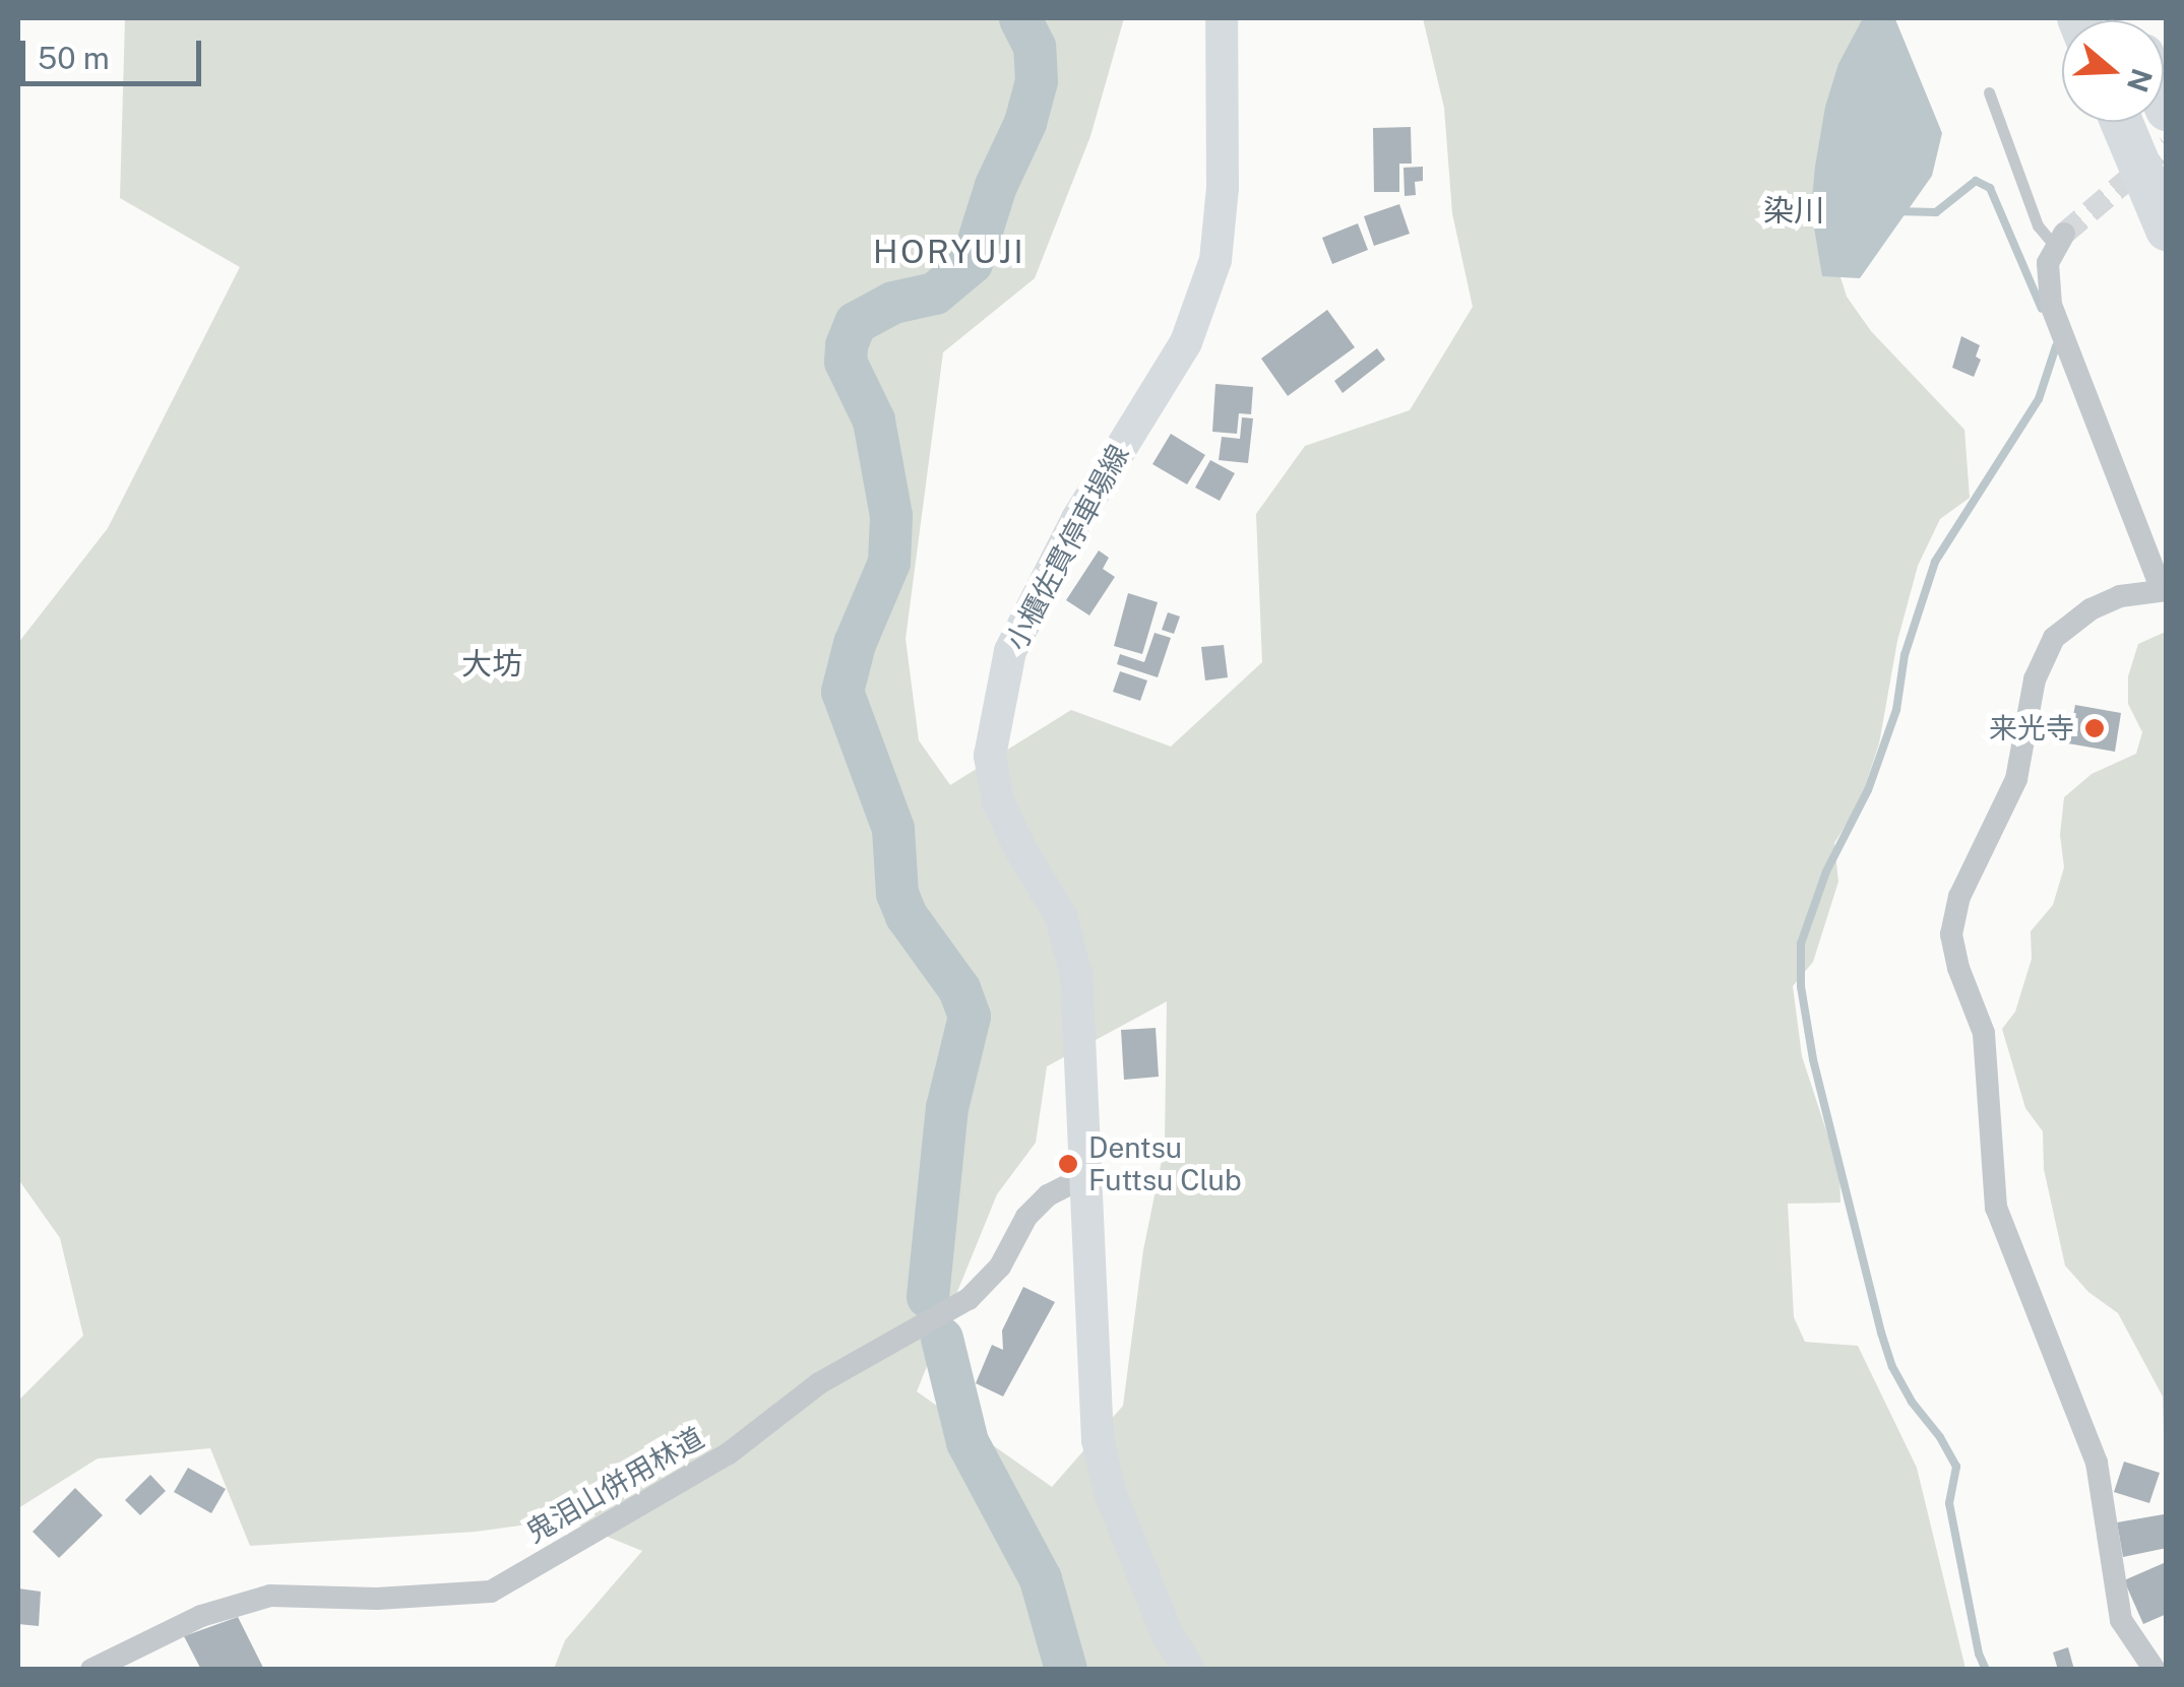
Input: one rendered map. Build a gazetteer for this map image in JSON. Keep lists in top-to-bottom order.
{
  "streets": {
    "main road": ["小櫃佐貫停車場線"],
    "street": ["鬼泪山併用林道"]
  },
  "crossings": [
    ["小櫃佐貫停車場線", "鬼泪山併用林道"]
  ],
  "districts": ["染川", "HORYUJI", "大坊"],
  "places": ["来光寺", "Dentsu Futtsu Club"],
  "scale_bar": "50 m",
  "north": "right"
}
